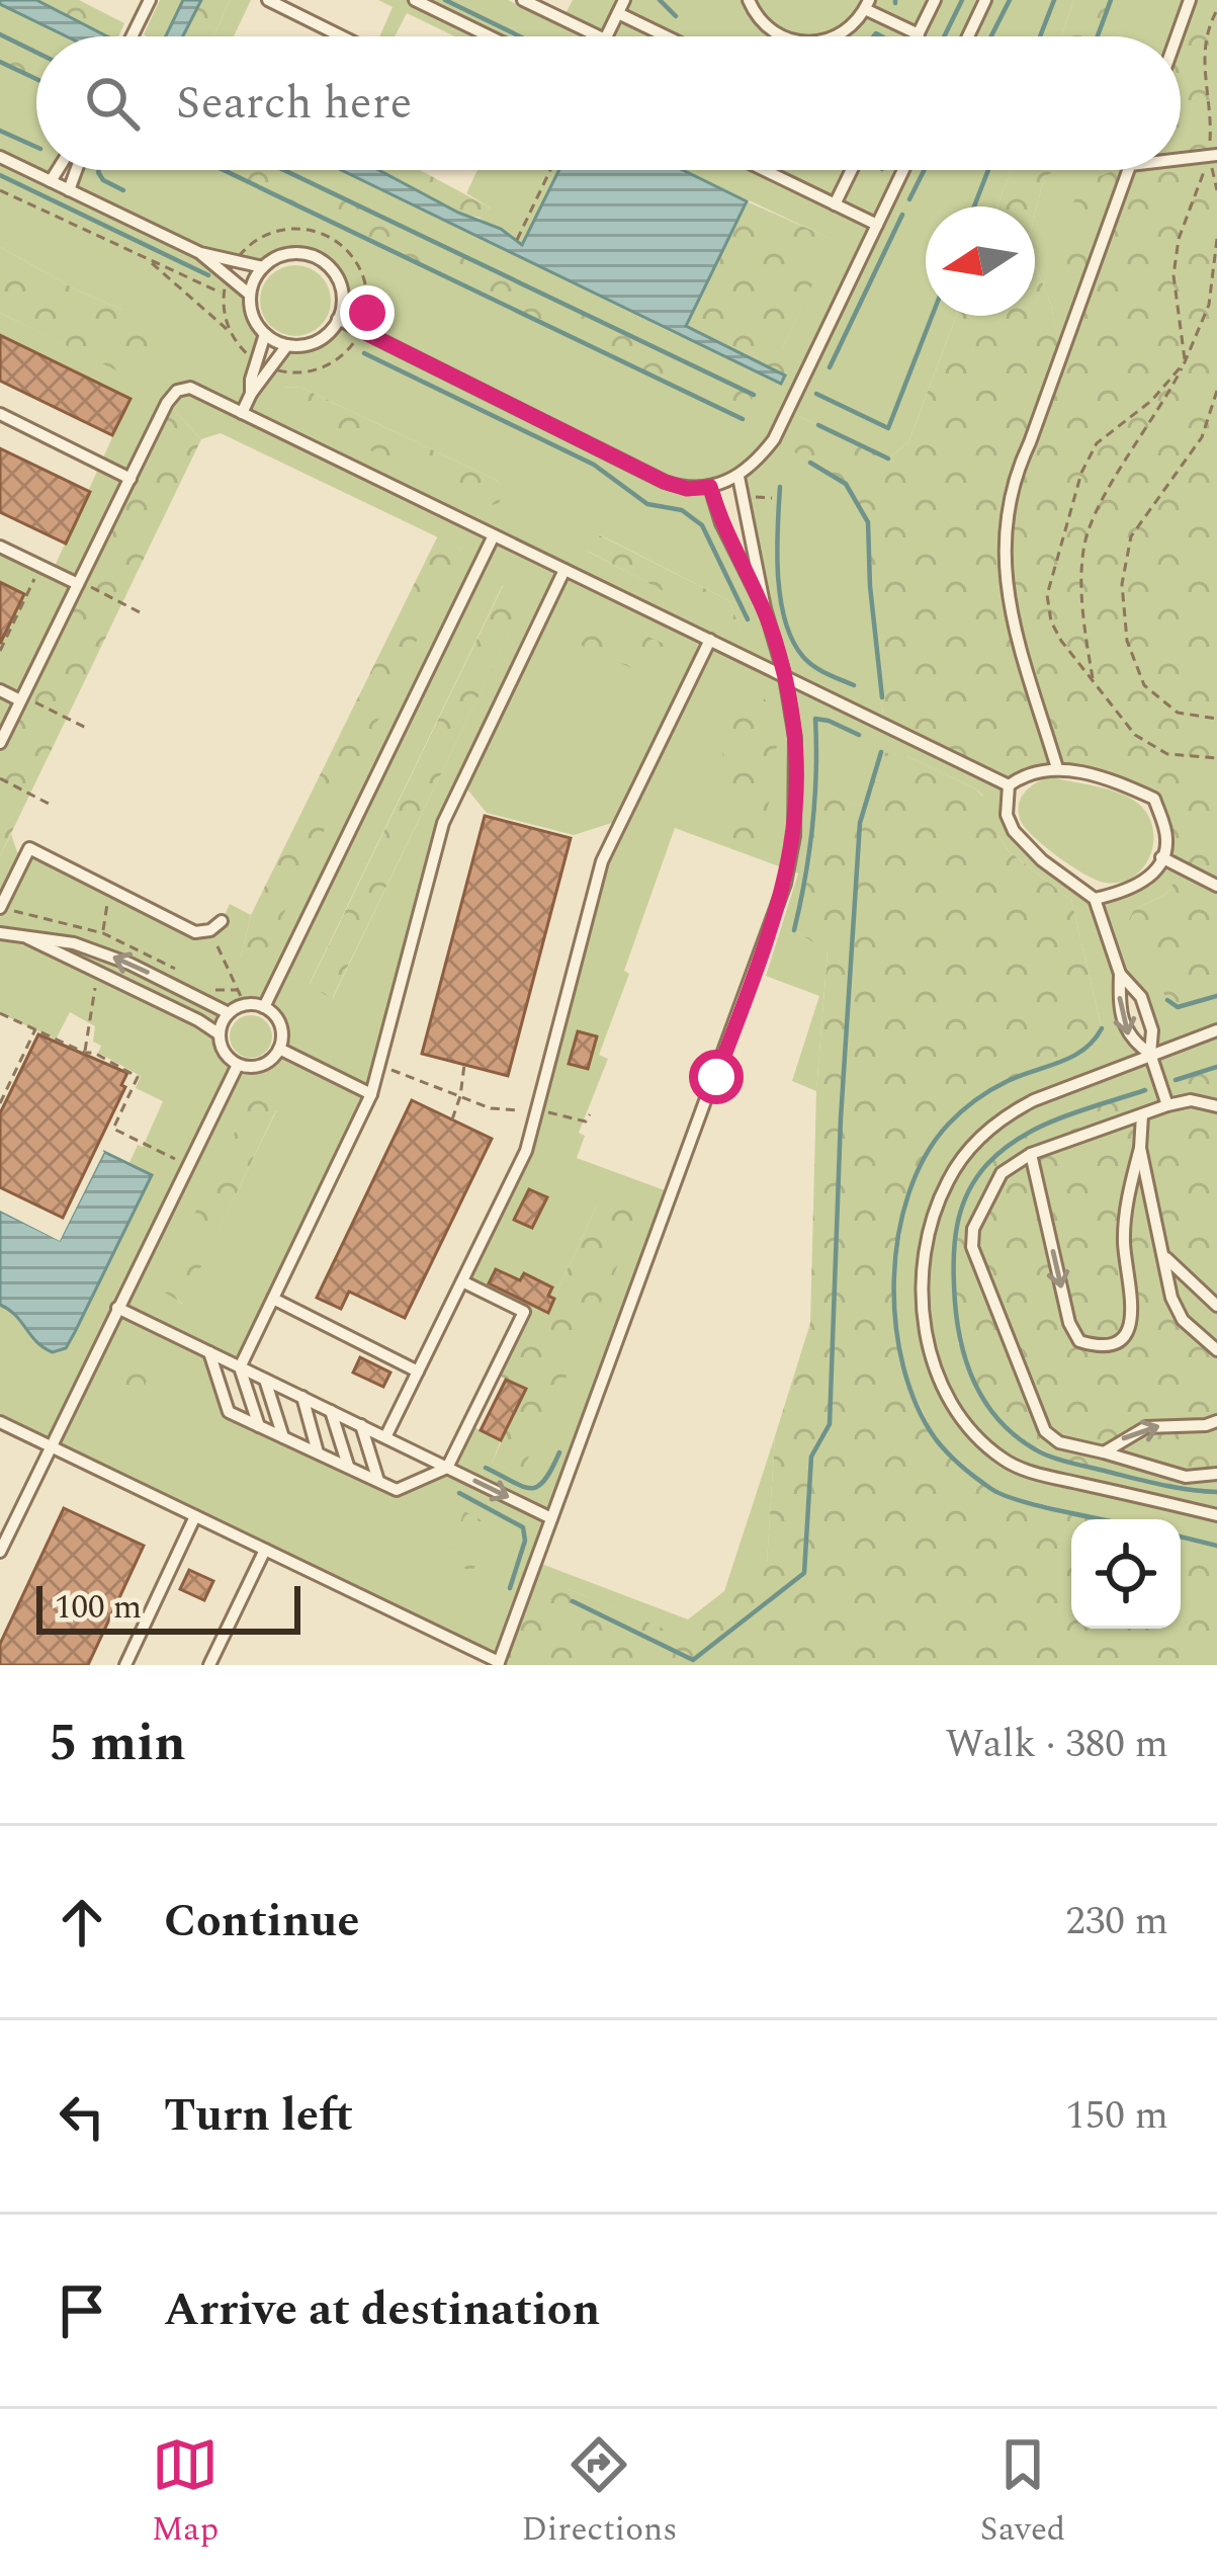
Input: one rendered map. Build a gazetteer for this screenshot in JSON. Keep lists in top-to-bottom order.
{
  "scale_bar": "100 m",
  "north": "left",
  "page": {
    "search": "Search here",
    "scale": "100 m",
    "heading": ["5 min", "Walk · 380 m"],
    "list": [
      ["Continue", "230 m"],
      ["Turn left", "150 m"],
      "Arrive at destination"
    ],
    "nav": ["Map", "Directions", "Saved"]
  }
}
